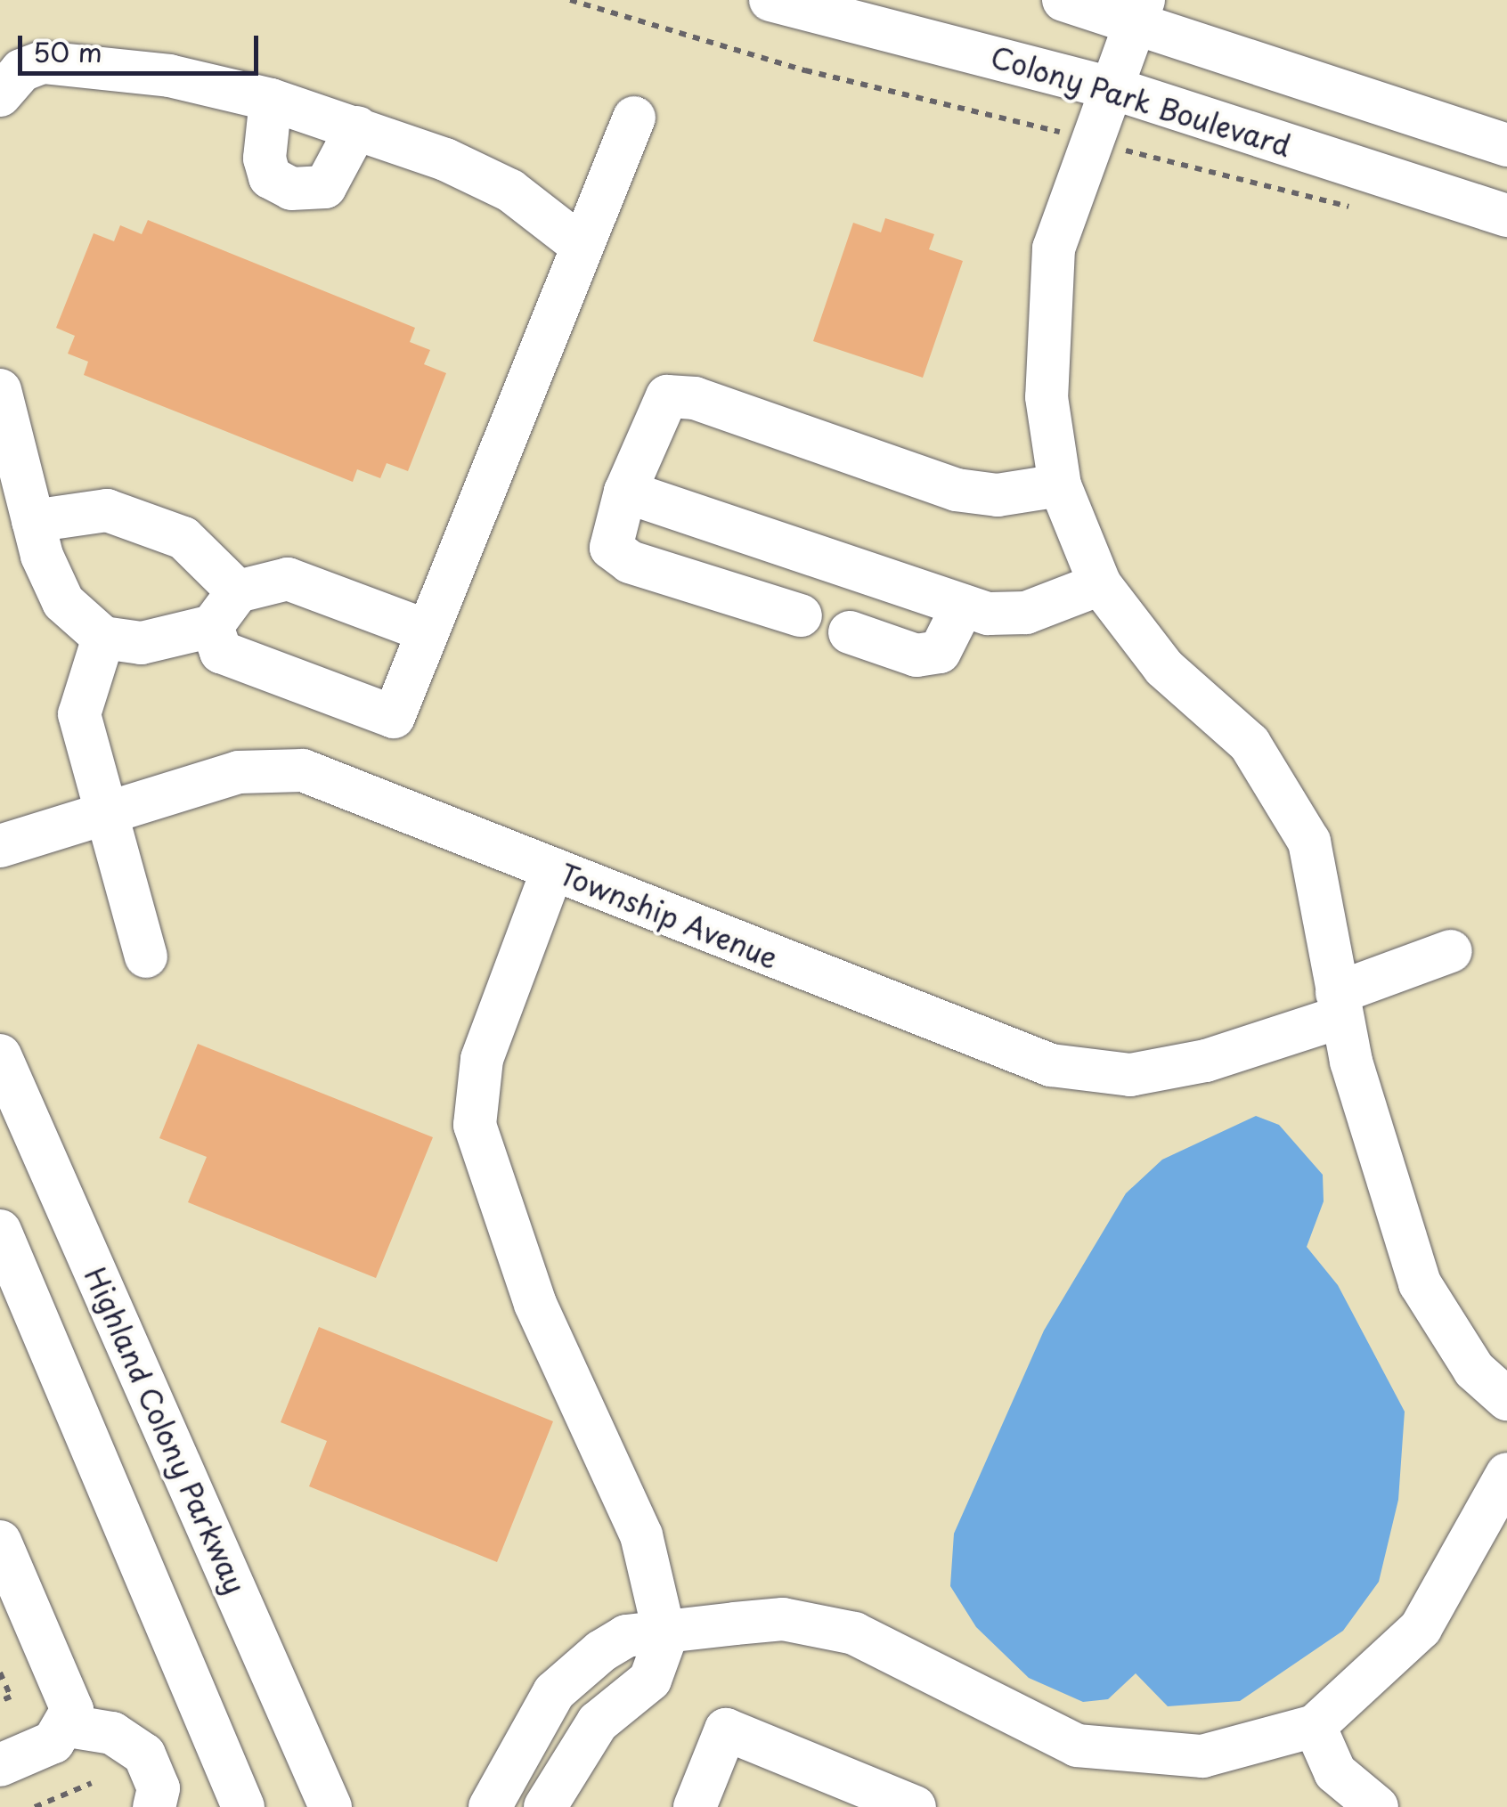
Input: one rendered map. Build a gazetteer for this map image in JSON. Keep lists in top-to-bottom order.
{
  "streets": {
    "street": ["Colony Park Boulevard", "Township Avenue", "Highland Colony Parkway"]
  },
  "scale_bar": "50 m"
}
